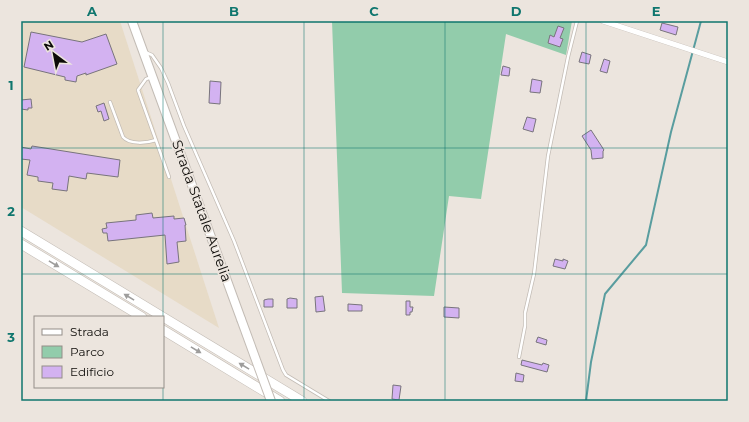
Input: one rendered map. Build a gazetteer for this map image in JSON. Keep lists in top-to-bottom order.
{
  "streets": {
    "main road": ["Strada Statale Aurelia"]
  },
  "legend": ["Strada", "Parco", "Edificio"],
  "north": "top left",
  "grid": {
    "columns": [
      "A",
      "B",
      "C",
      "D",
      "E"
    ],
    "rows": ["1", "2", "3"]
  }
}
